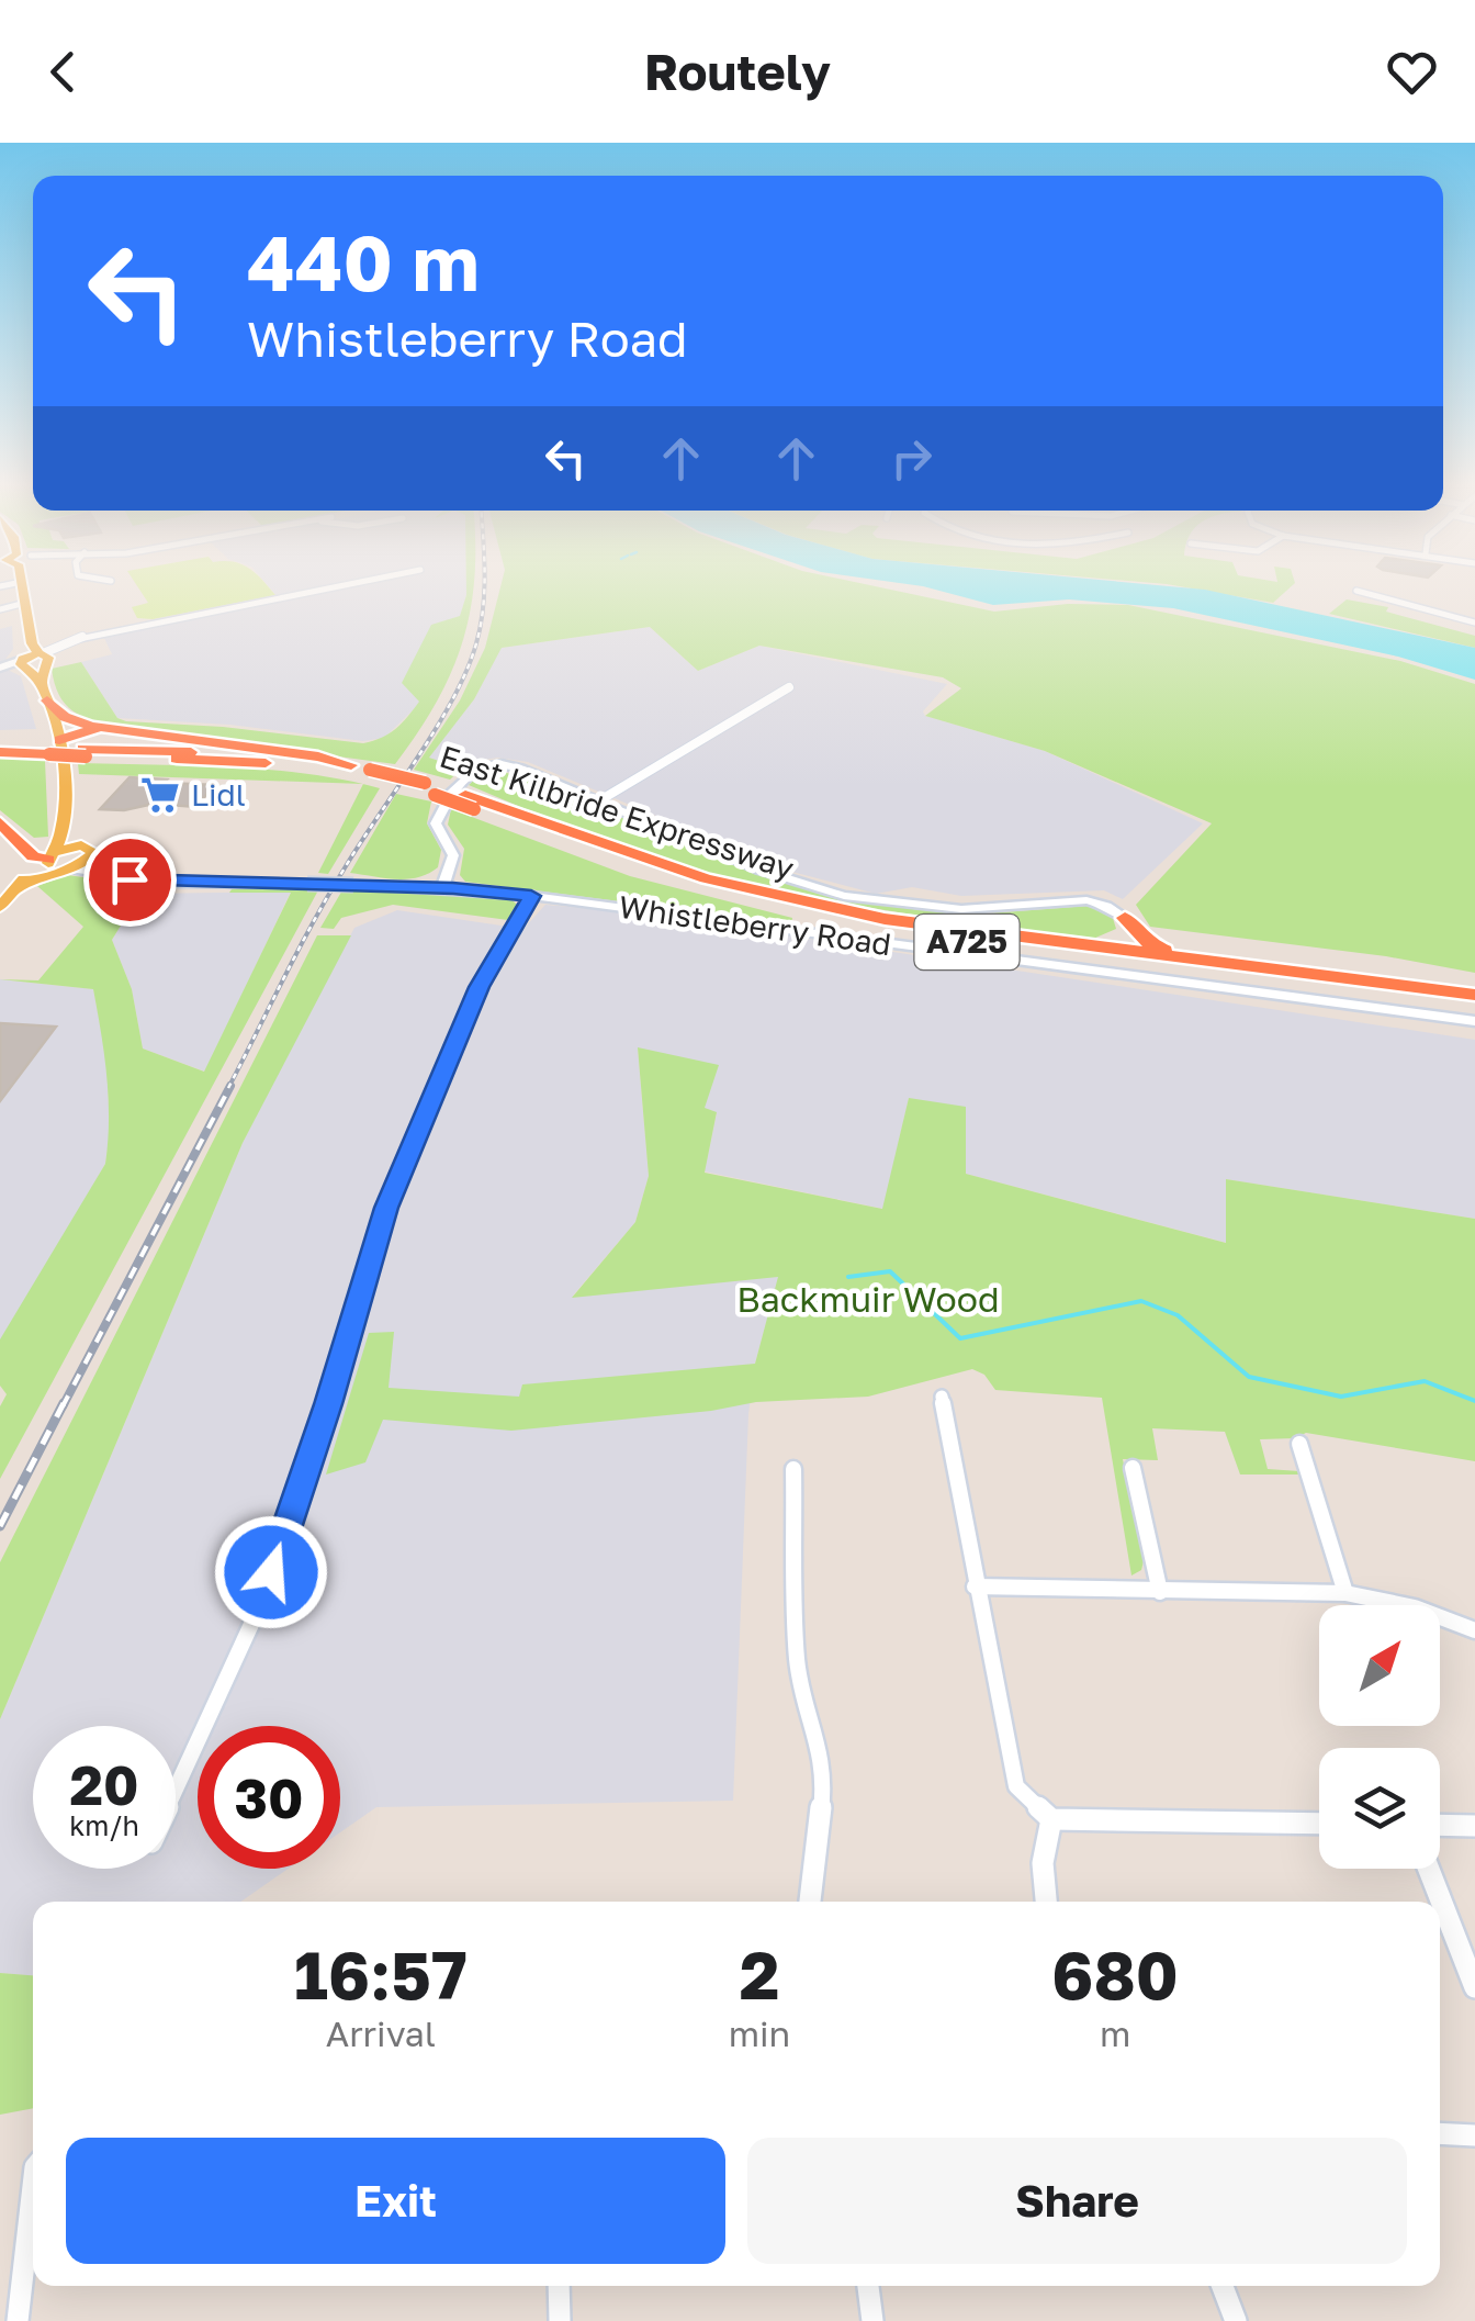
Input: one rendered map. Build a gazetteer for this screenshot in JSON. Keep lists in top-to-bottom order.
{
  "streets": {
    "highway": ["East Kilbride Expressway", "A725"],
    "main road": ["Whistleberry Road"]
  },
  "crossings": [
    ["East Kilbride Expressway", "A725"]
  ],
  "parks": ["Backmuir Wood"],
  "places": {
    "supermarket": ["Lidl"]
  },
  "north": "top right",
  "page": {
    "header": "Routely",
    "turn": ["440 m", "Whistleberry Road"],
    "speed": "20 km/h",
    "limit": "30",
    "eta": [
      "16:57",
      "Arrival",
      "2",
      "min",
      "680",
      "m"
    ],
    "buttons": ["Exit", "Share"]
  }
}
